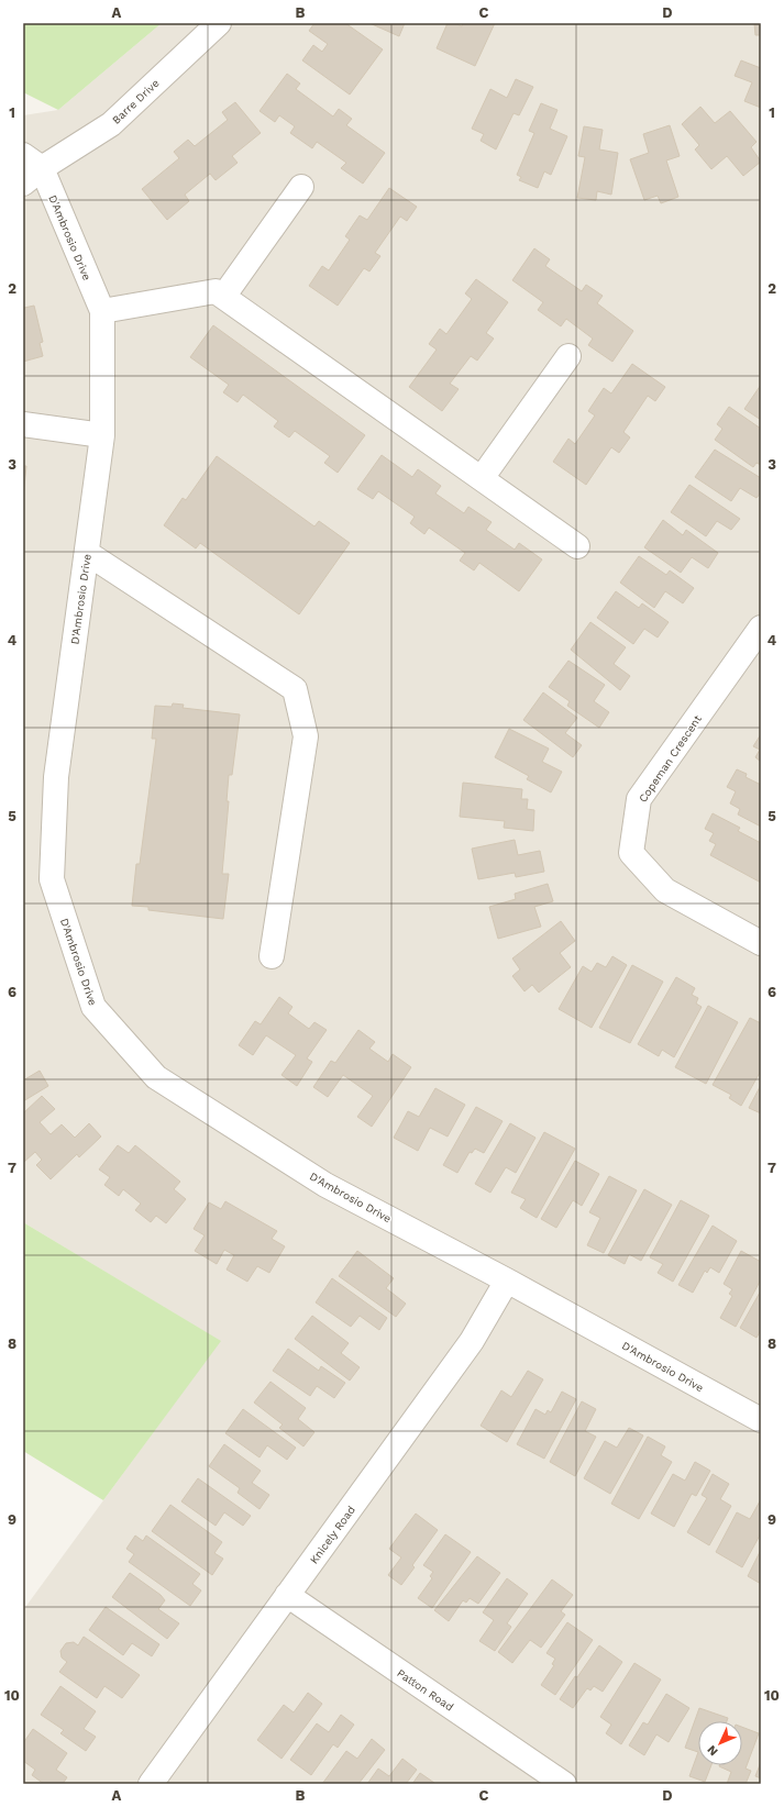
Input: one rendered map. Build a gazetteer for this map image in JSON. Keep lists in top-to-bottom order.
{
  "streets": {
    "street": [
      "Barre Drive",
      "D'Ambrosio Drive",
      "Copeman Crescent",
      "Knicely Road",
      "Patton Road"
    ]
  },
  "crossings": [
    ["Barre Drive", "D'Ambrosio Drive"],
    ["D'Ambrosio Drive", "Knicely Road"],
    ["Knicely Road", "Patton Road"]
  ],
  "north": "bottom left",
  "grid": {
    "columns": [
      "A",
      "B",
      "C",
      "D"
    ],
    "rows": [
      "1",
      "2",
      "3",
      "4",
      "5",
      "6",
      "7",
      "8",
      "9",
      "10"
    ]
  }
}
